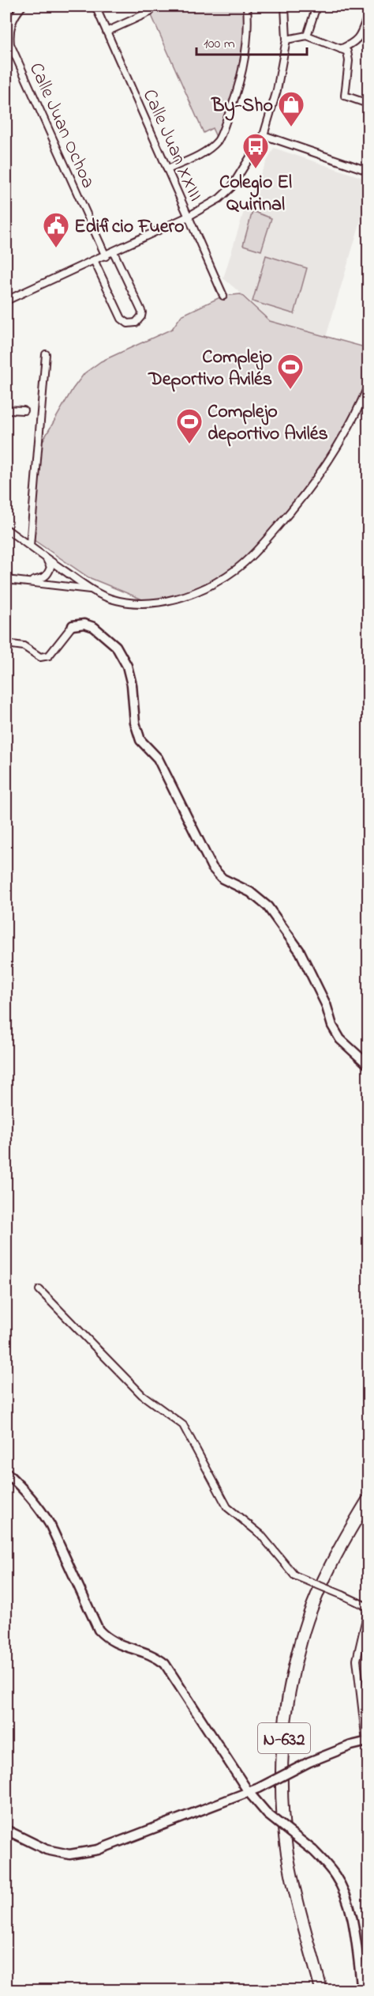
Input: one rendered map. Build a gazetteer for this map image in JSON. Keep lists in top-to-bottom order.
{
  "streets": {
    "highway": ["N-632"],
    "street": ["Calle Juan Ochoa", "Calle Juan XXIII"]
  },
  "places": {
    "shop": ["By-Sho"],
    "bus stop": ["Colegio El Quirinal"],
    "public building": ["Edificio Fuero"],
    "sports": ["Complejo Deportivo Avilés", "Complejo deportivo Avilés"]
  },
  "scale_bar": "100 m"
}
